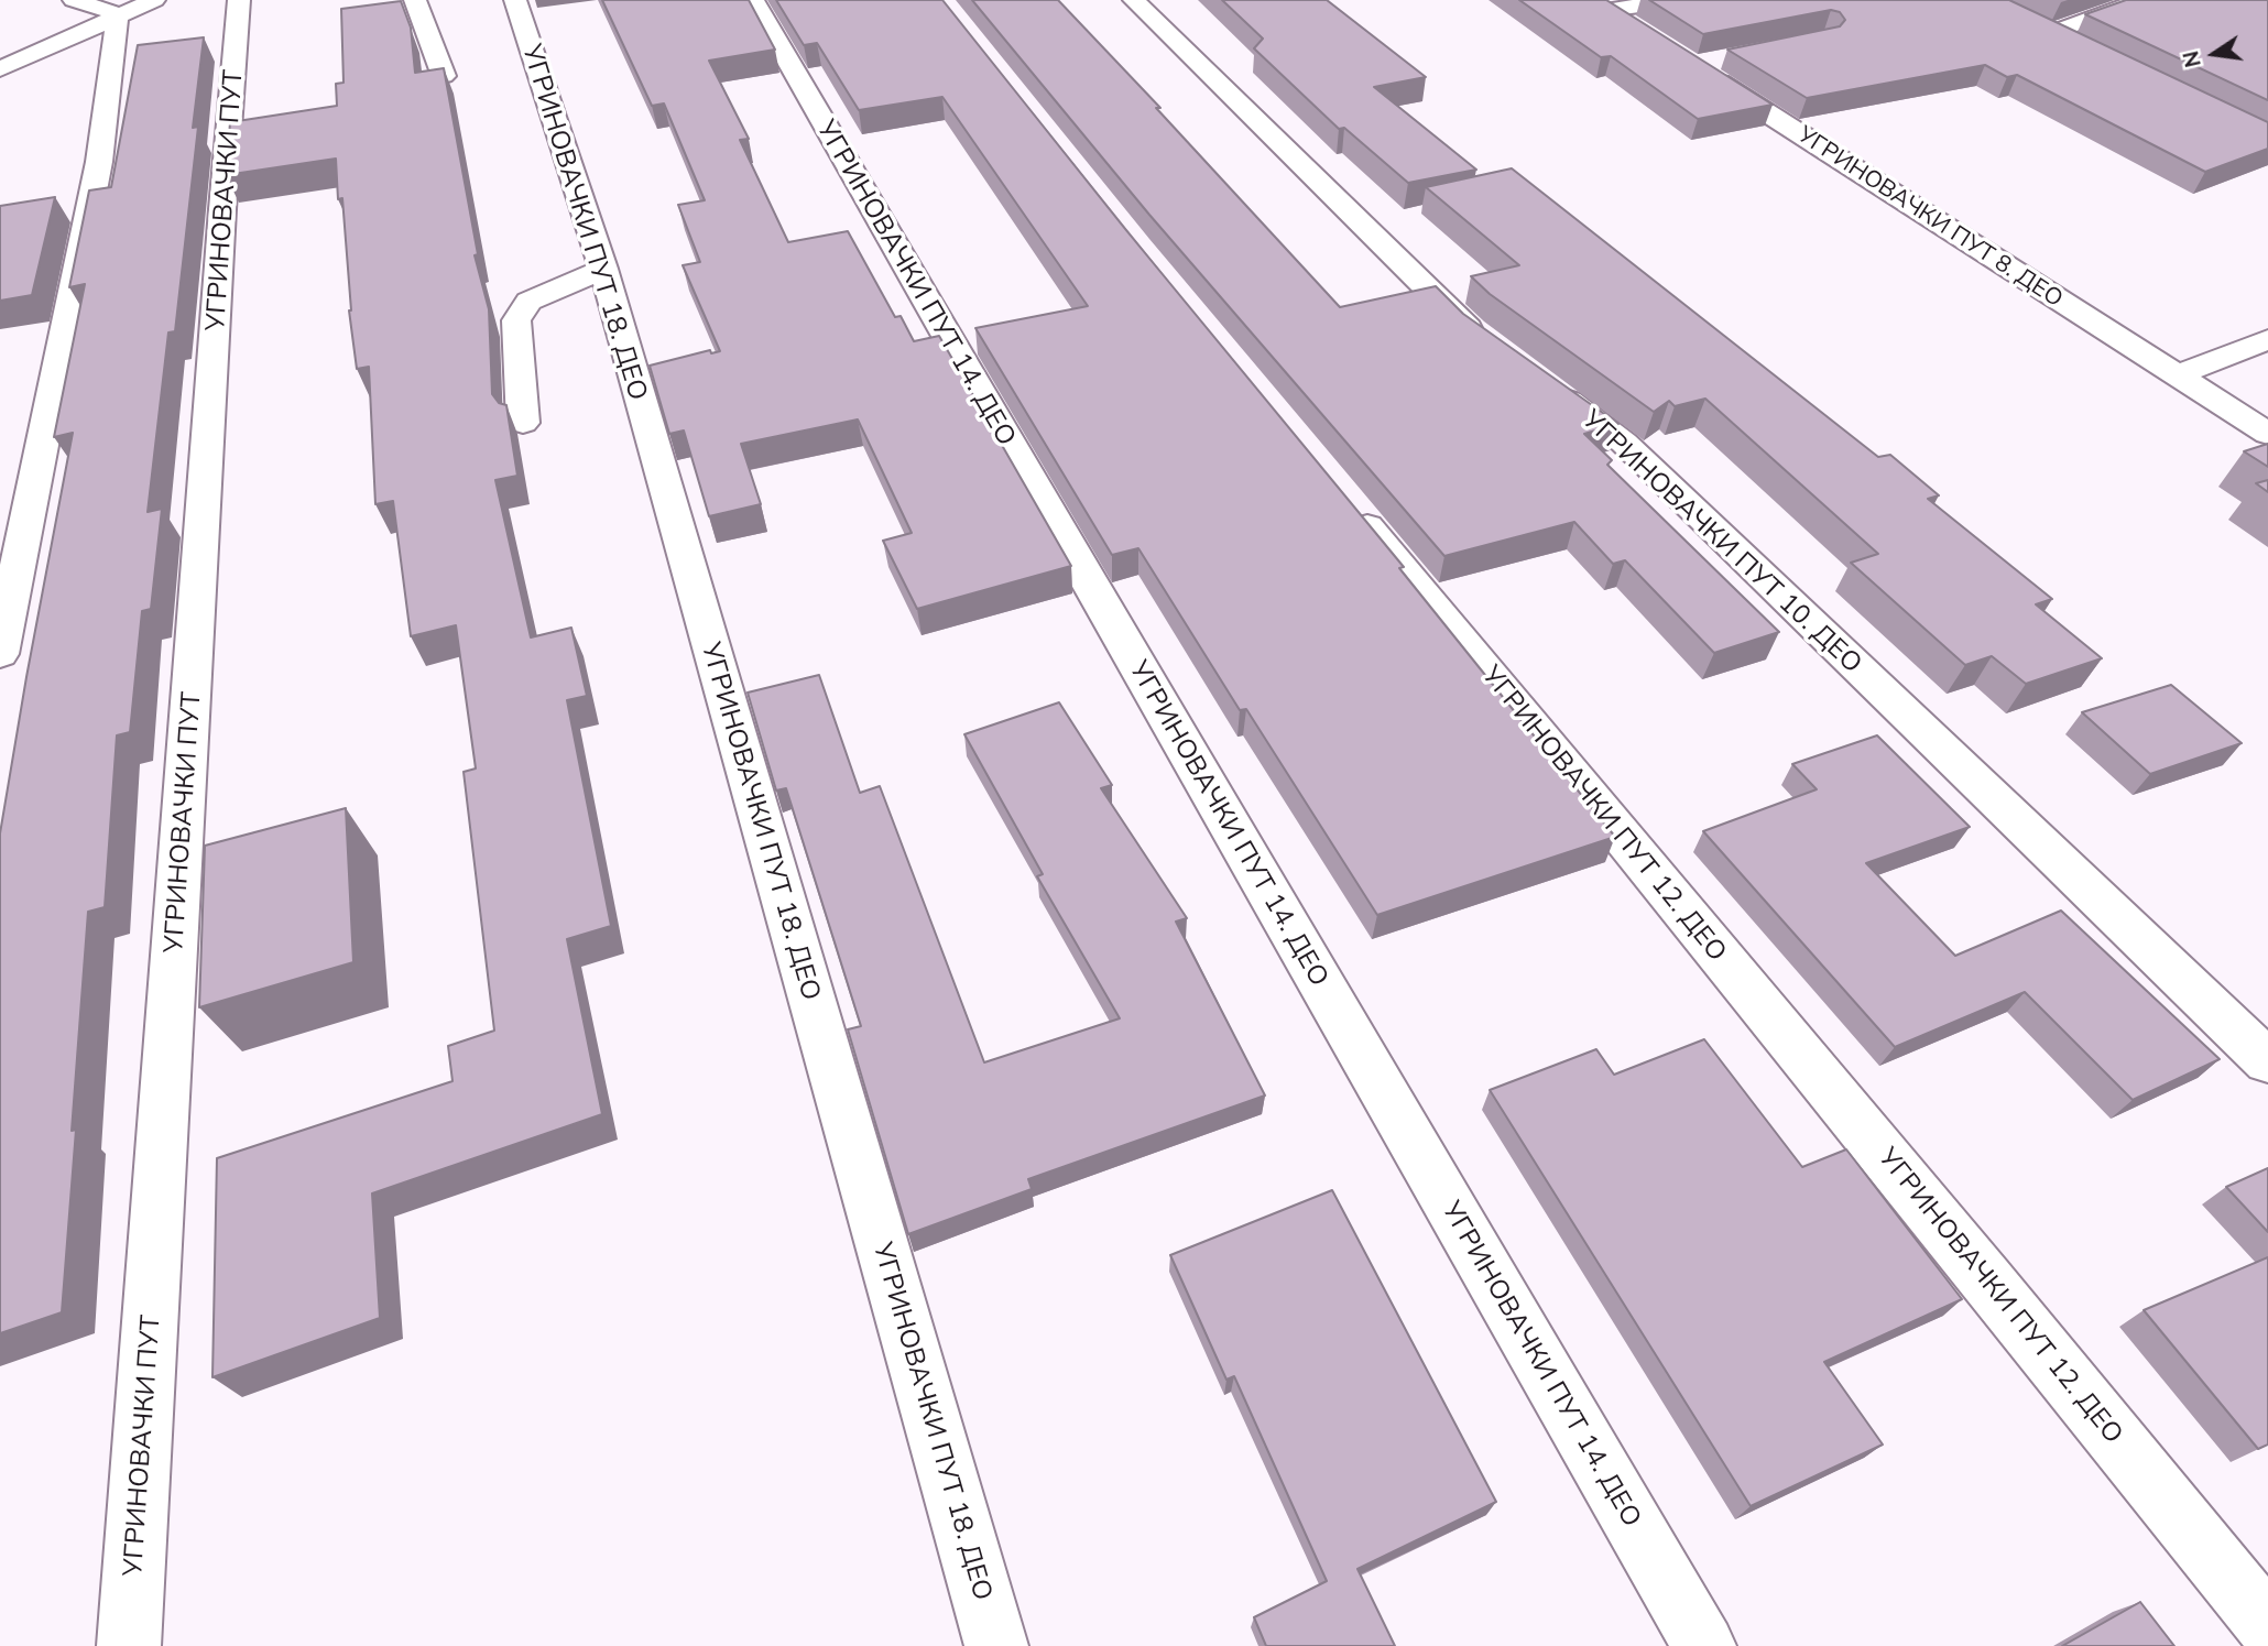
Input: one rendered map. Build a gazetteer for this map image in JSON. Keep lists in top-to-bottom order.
{
  "streets": {
    "street": [
      "УГРИНОВАЧКИ ПУТ",
      "УГРИНОВАЧКИ ПУТ 8. ДЕО",
      "УГРИНОВАЧКИ ПУТ 18. ДЕО",
      "УГРИНОВАЧКИ ПУТ 14. ДЕО",
      "УГРИНОВАЧКИ ПУТ 10. ДЕО",
      "УГРИНОВАЧКИ ПУТ 12. ДЕО"
    ]
  },
  "north": "left"
}
